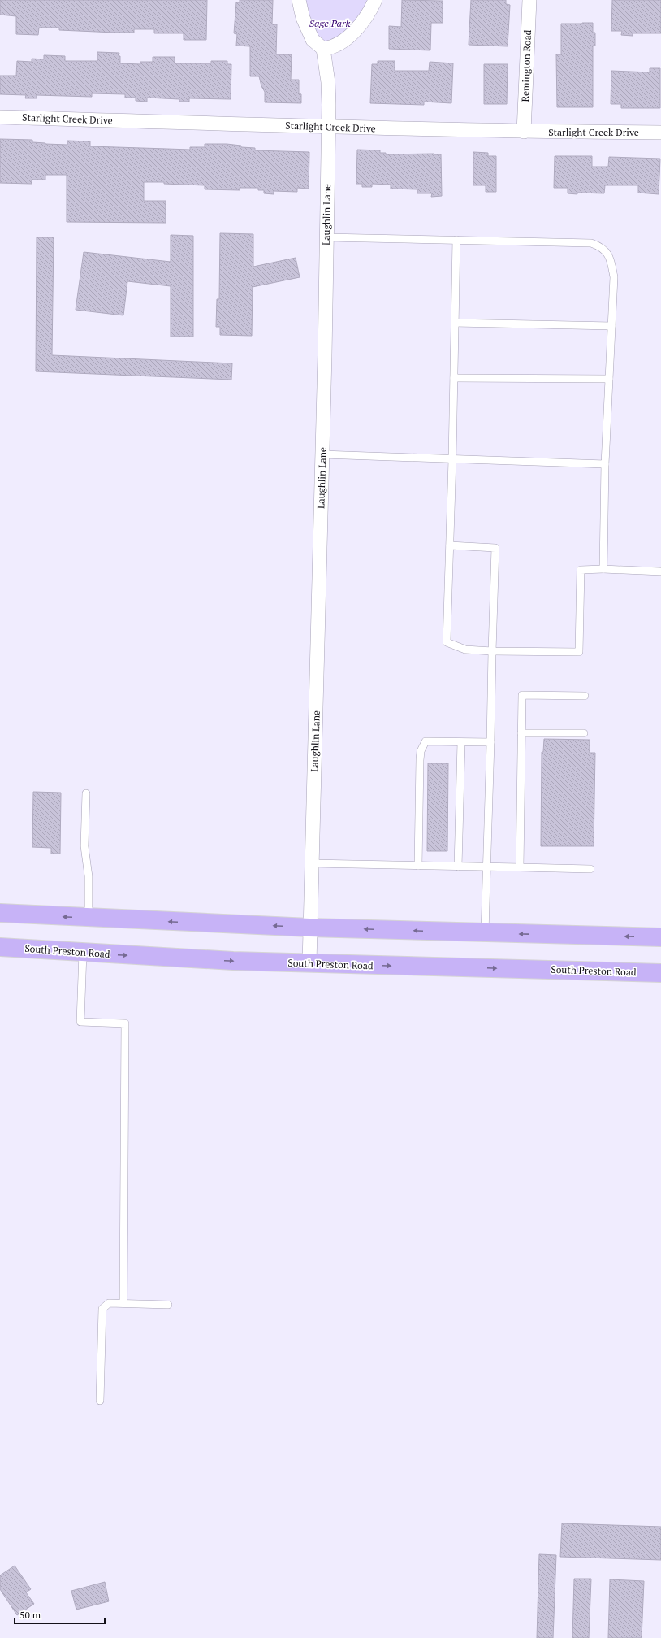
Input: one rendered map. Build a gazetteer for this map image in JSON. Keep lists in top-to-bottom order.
{
  "streets": {
    "main road": ["South Preston Road"],
    "street": ["Remington Road", "Starlight Creek Drive", "Laughlin Lane"]
  },
  "crossings": [
    ["Remington Road", "Starlight Creek Drive"],
    ["Starlight Creek Drive", "Laughlin Lane"],
    ["Laughlin Lane", "South Preston Road"]
  ],
  "parks": ["Sage Park"],
  "scale_bar": "50 m"
}
